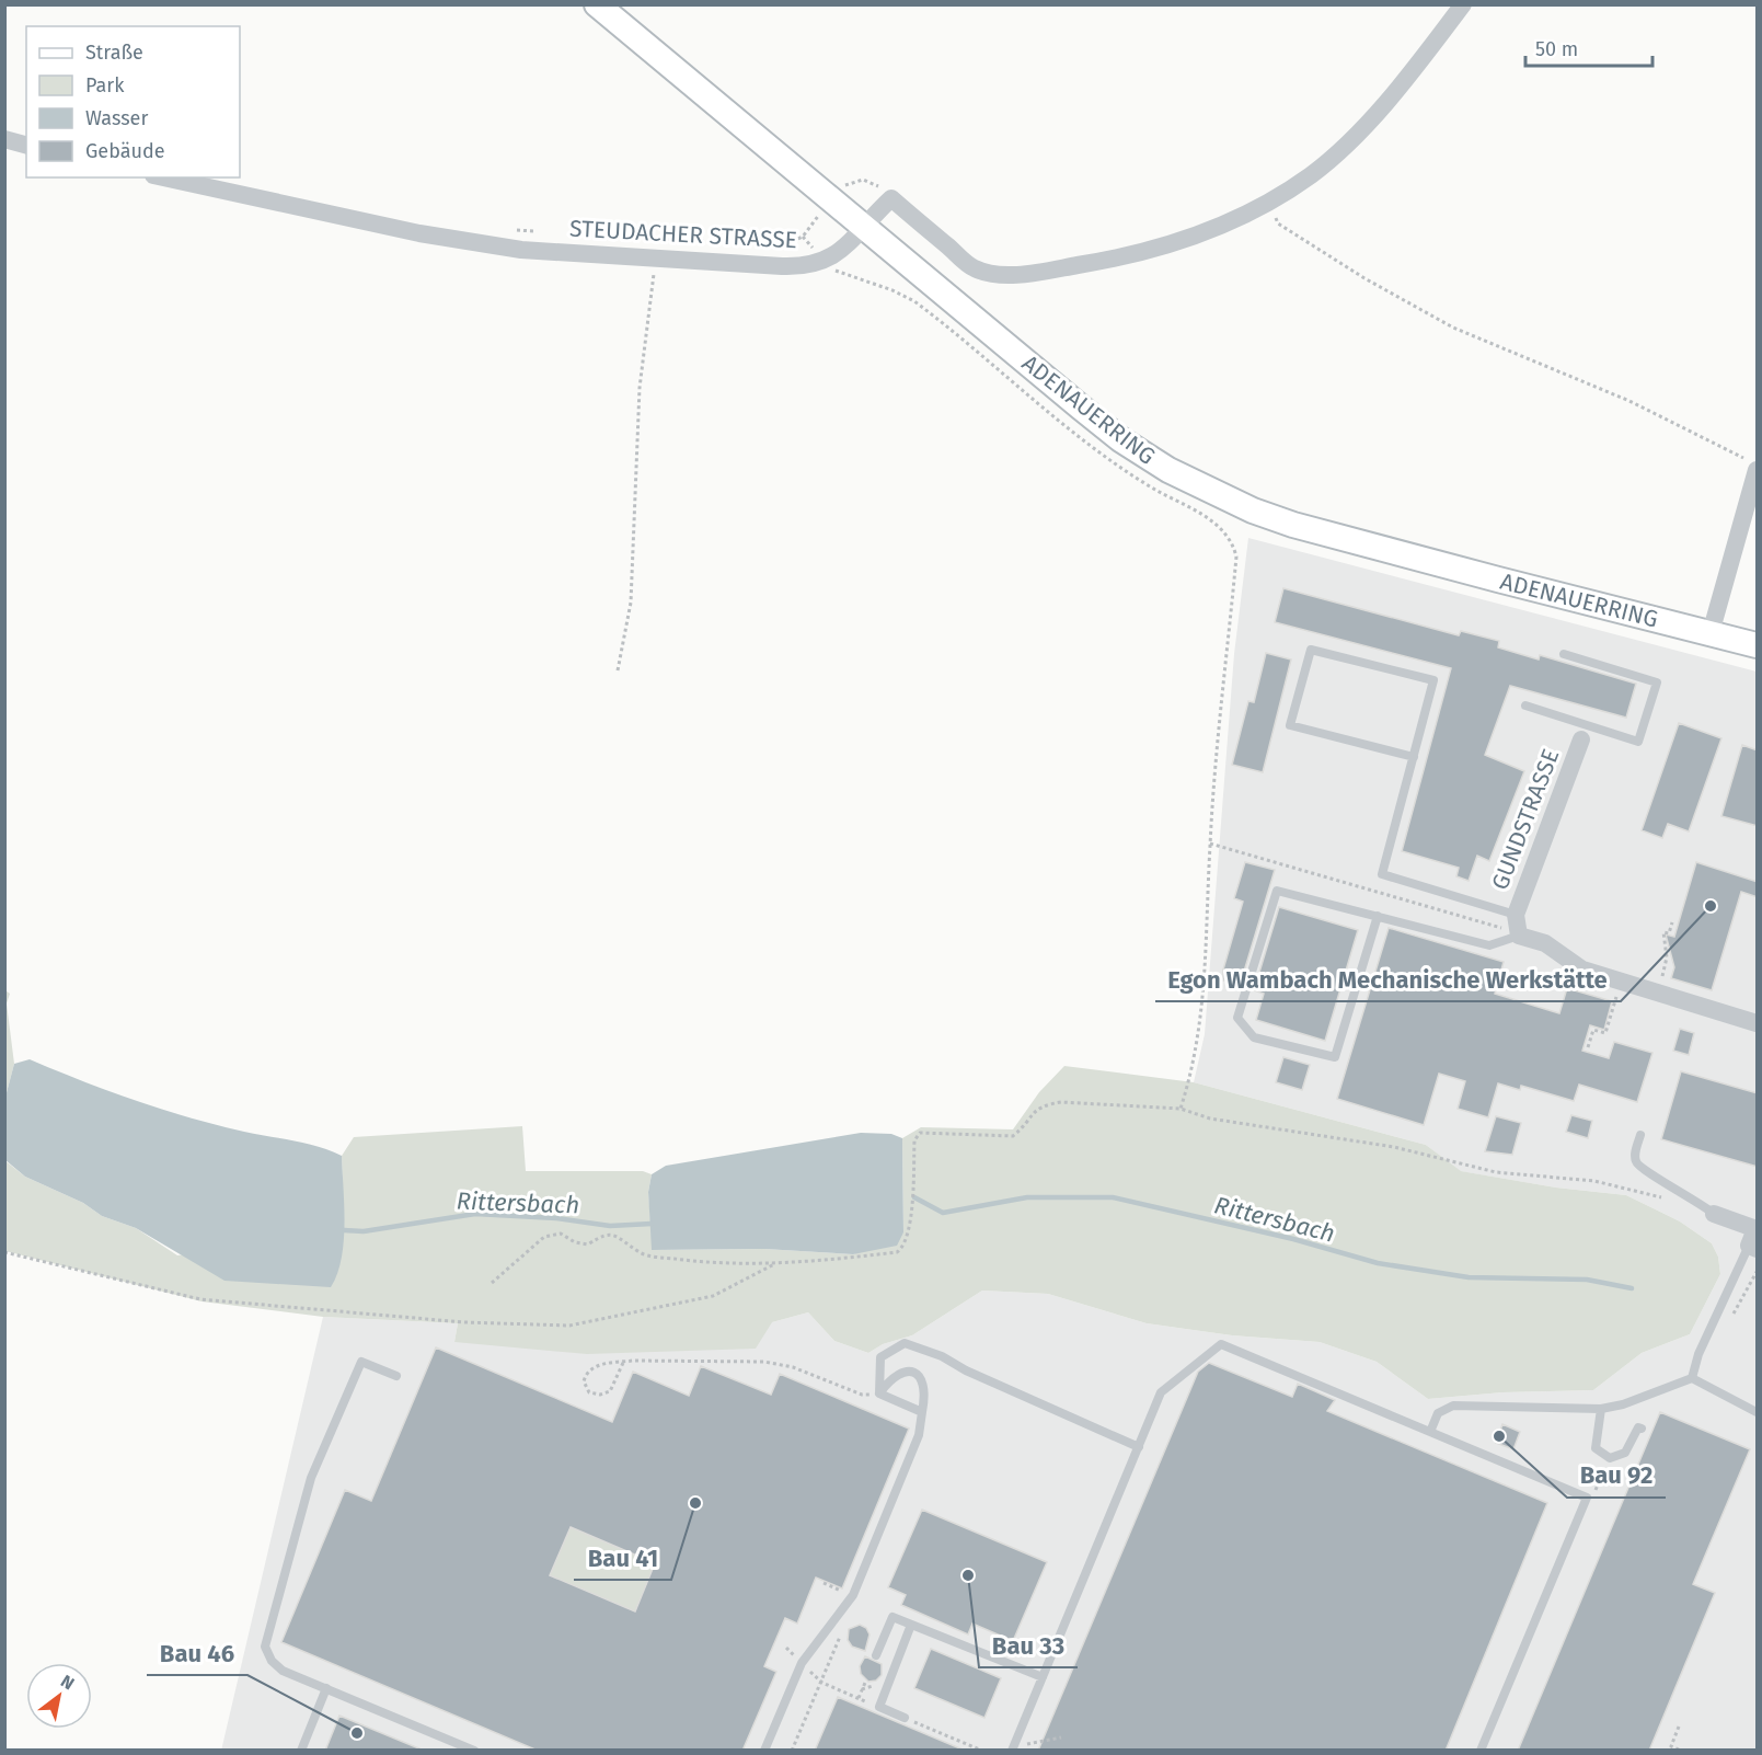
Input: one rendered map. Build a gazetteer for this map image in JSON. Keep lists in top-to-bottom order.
{
  "streets": {
    "main road": ["ADENAUERRING"],
    "street": ["STEUDACHER STRASSE", "GUNDSTRASSE"]
  },
  "crossings": [
    ["STEUDACHER STRASSE", "ADENAUERRING"]
  ],
  "water": ["Rittersbach"],
  "places": [
    "Egon Wambach Mechanische Werkstätte",
    "Bau 92",
    "Bau 41",
    "Bau 33",
    "Bau 46"
  ],
  "legend": [
    "Straße",
    "Park",
    "Wasser",
    "Gebäude"
  ],
  "scale_bar": "50 m",
  "north": "top right"
}
